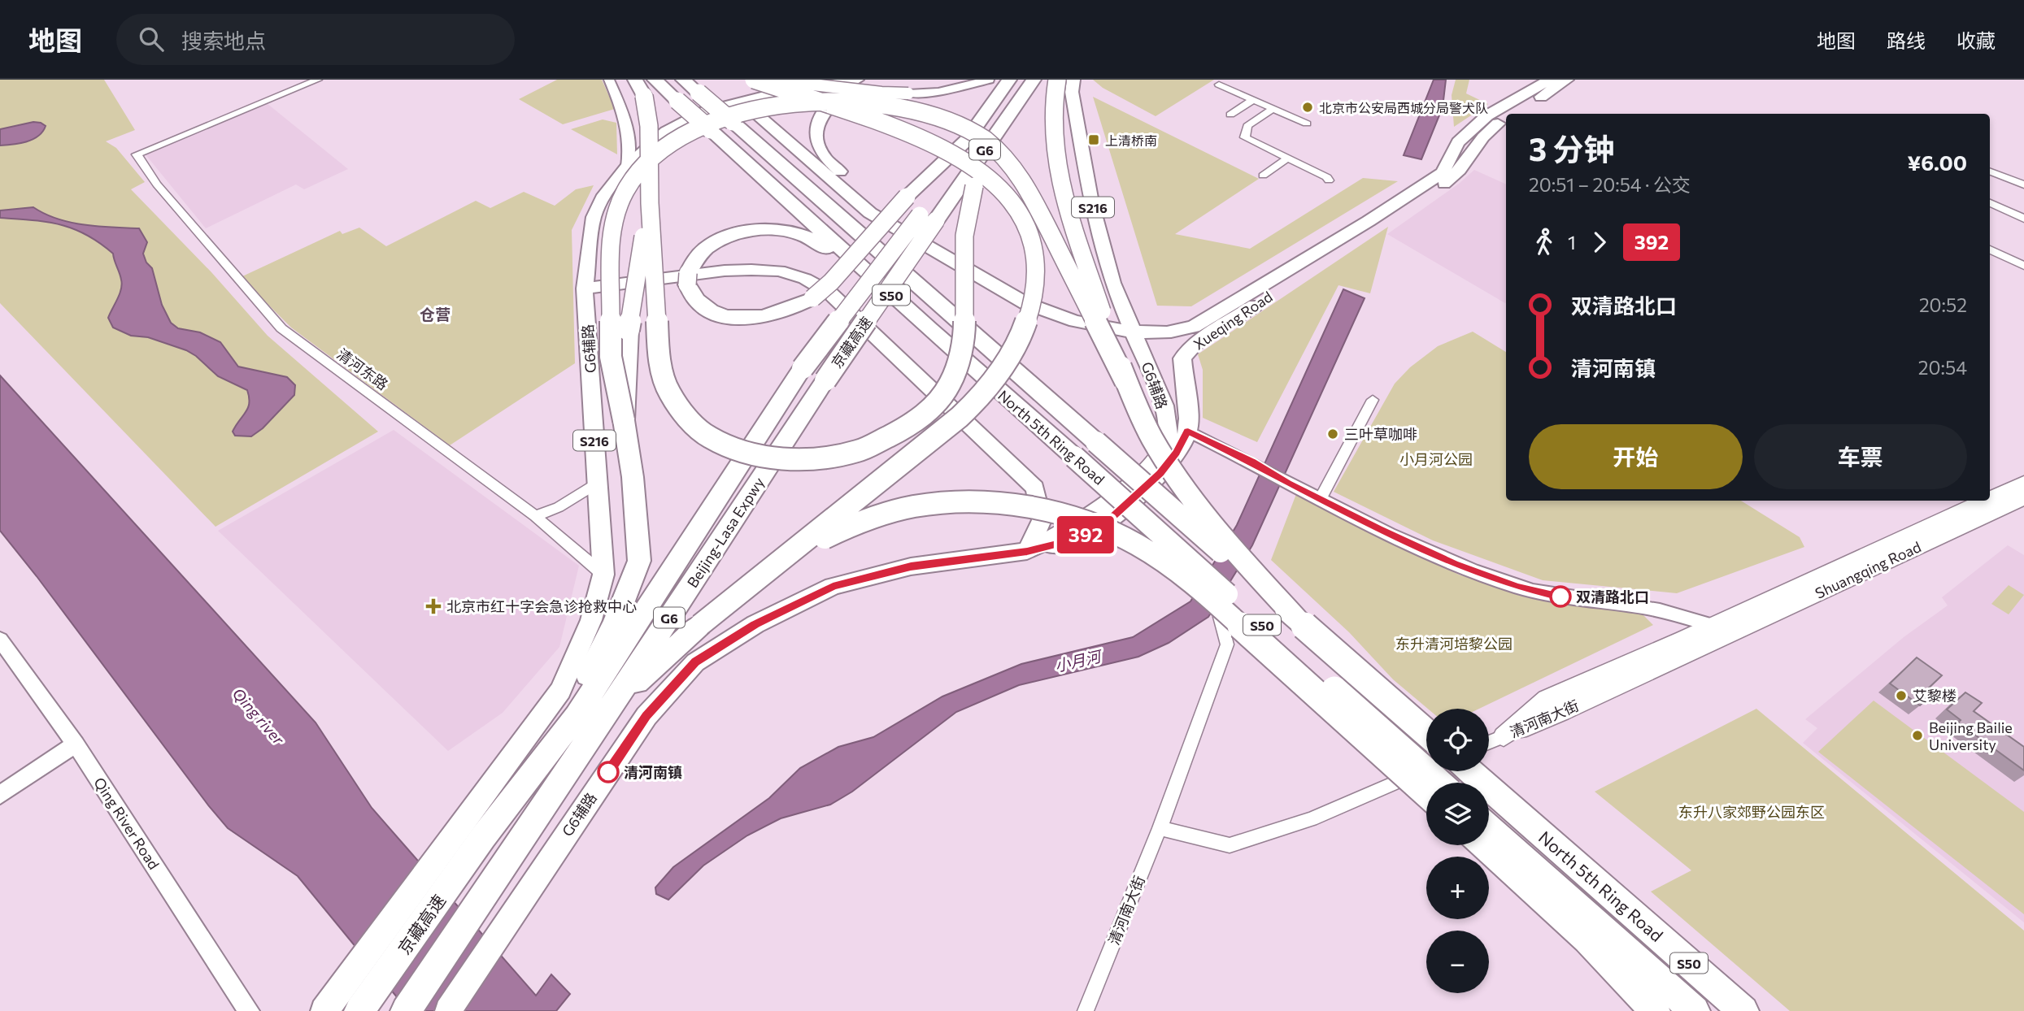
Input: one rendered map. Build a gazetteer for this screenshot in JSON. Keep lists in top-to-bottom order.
{
  "streets": {
    "highway": [
      "G6",
      "S50",
      "京藏高速",
      "North 5th Ring Road",
      "Beijing-Lasa Expwy"
    ],
    "main road": [
      "S216",
      "Xueqing Road",
      "G6辅路",
      "Shuangqing Road",
      "清河南大街"
    ],
    "street": ["清河东路", "Qing River Road"]
  },
  "crossings": [
    ["G6", "京藏高速"],
    ["Xueqing Road", "G6辅路"],
    ["京藏高速", "G6辅路"],
    ["京藏高速", "Beijing-Lasa Expwy"],
    ["G6辅路", "清河东路"],
    ["G6辅路", "Beijing-Lasa Expwy"],
    ["Shuangqing Road", "清河南大街"]
  ],
  "districts": ["仓营"],
  "water": ["小月河", "Qing river"],
  "parks": ["小月河公园", "东升清河培黎公园", "东升八家郊野公园东区"],
  "places": {
    "other": [
      "北京市公安局西城分局警犬队",
      "三叶草咖啡",
      "双清路北口",
      "艾黎楼",
      "Beijing Bailie University",
      "清河南镇"
    ],
    "transit": ["上清桥南"],
    "health": ["北京市红十字会急诊抢救中心"]
  },
  "lines": ["bus line 392"],
  "page": {
    "header": "地图",
    "search": "搜索地点",
    "nav": ["地图", "路线", "收藏"],
    "on_map": "392",
    "heading": ["3 分钟", "20:51 – 20:54 · 公交", "¥6.00"],
    "legs": ["1", "392"],
    "list": [
      {
        "name": "双清路北口",
        "value": "20:52"
      },
      {
        "name": "清河南镇",
        "value": "20:54"
      }
    ],
    "buttons": ["开始", "车票"],
    "map_buttons": ["+", "−"]
  }
}
